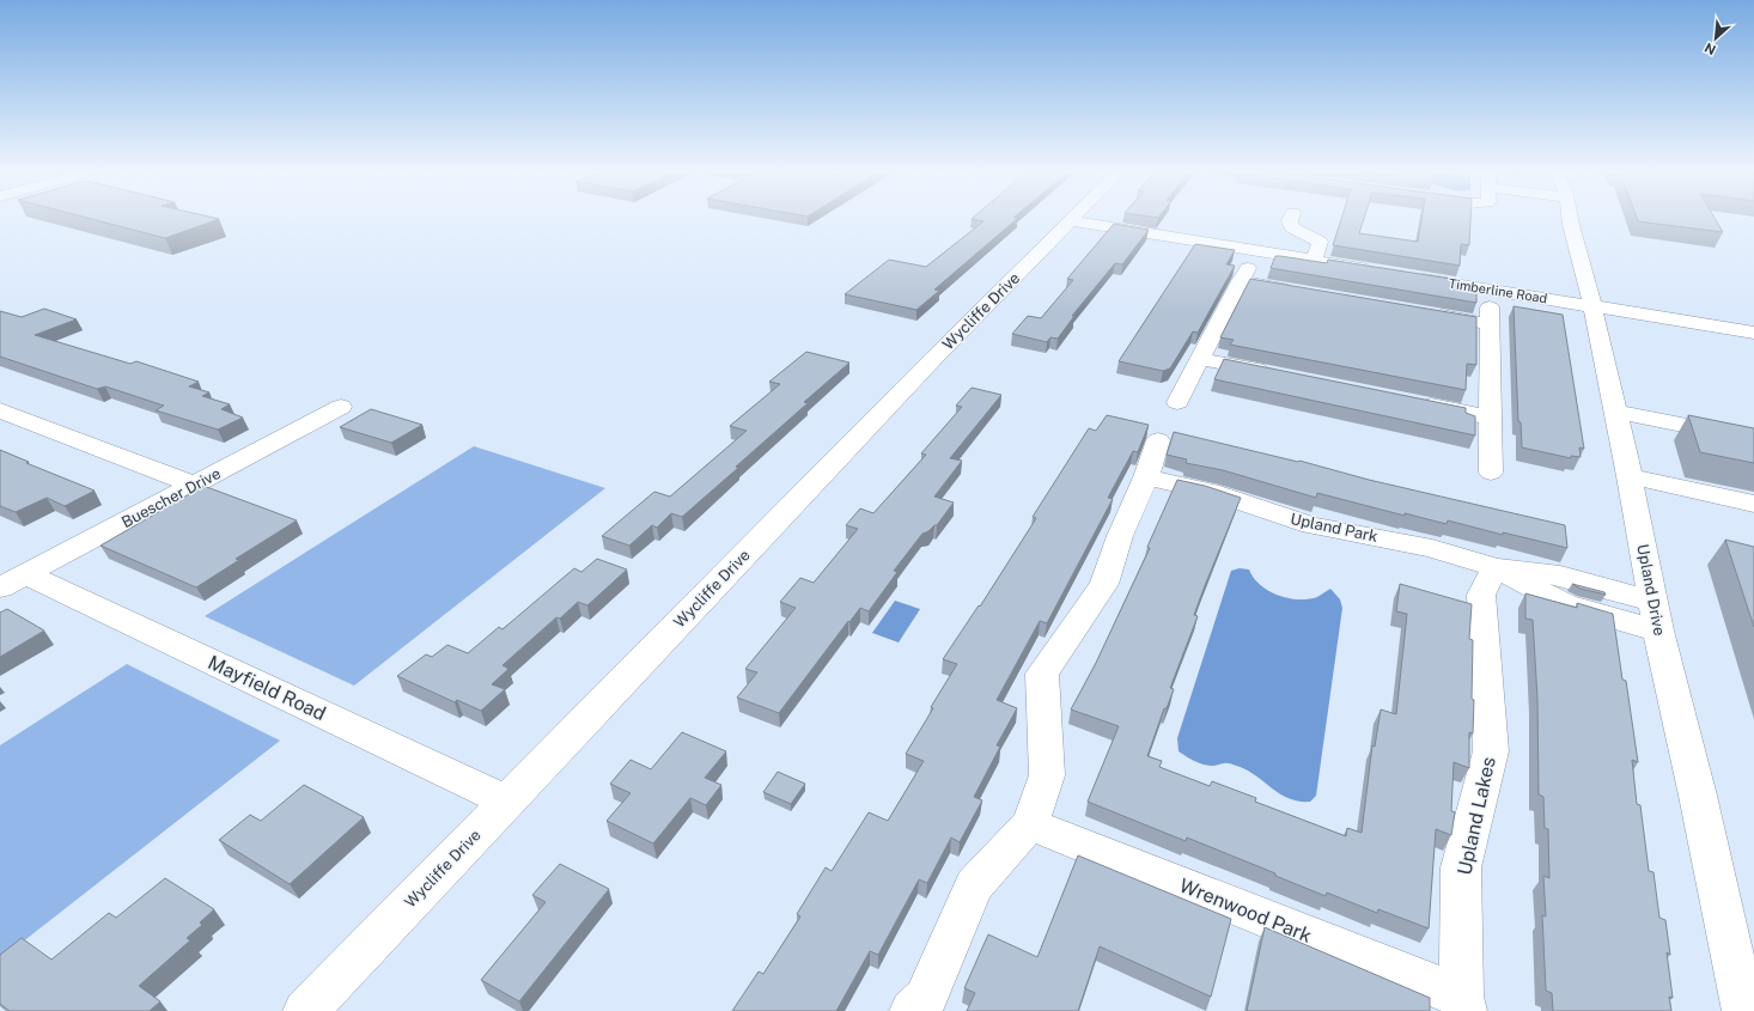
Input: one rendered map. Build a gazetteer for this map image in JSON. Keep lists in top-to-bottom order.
{
  "streets": {
    "street": [
      "Timberline Road",
      "Wycliffe Drive",
      "Buescher Drive",
      "Upland Park",
      "Upland Drive",
      "Mayfield Road",
      "Upland Lakes",
      "Wrenwood Park"
    ]
  },
  "crossings": [
    ["Timberline Road", "Upland Drive"],
    ["Wycliffe Drive", "Mayfield Road"],
    ["Buescher Drive", "Mayfield Road"],
    ["Upland Park", "Upland Drive"],
    ["Upland Park", "Upland Lakes"],
    ["Upland Lakes", "Wrenwood Park"]
  ],
  "north": "bottom left"
}
